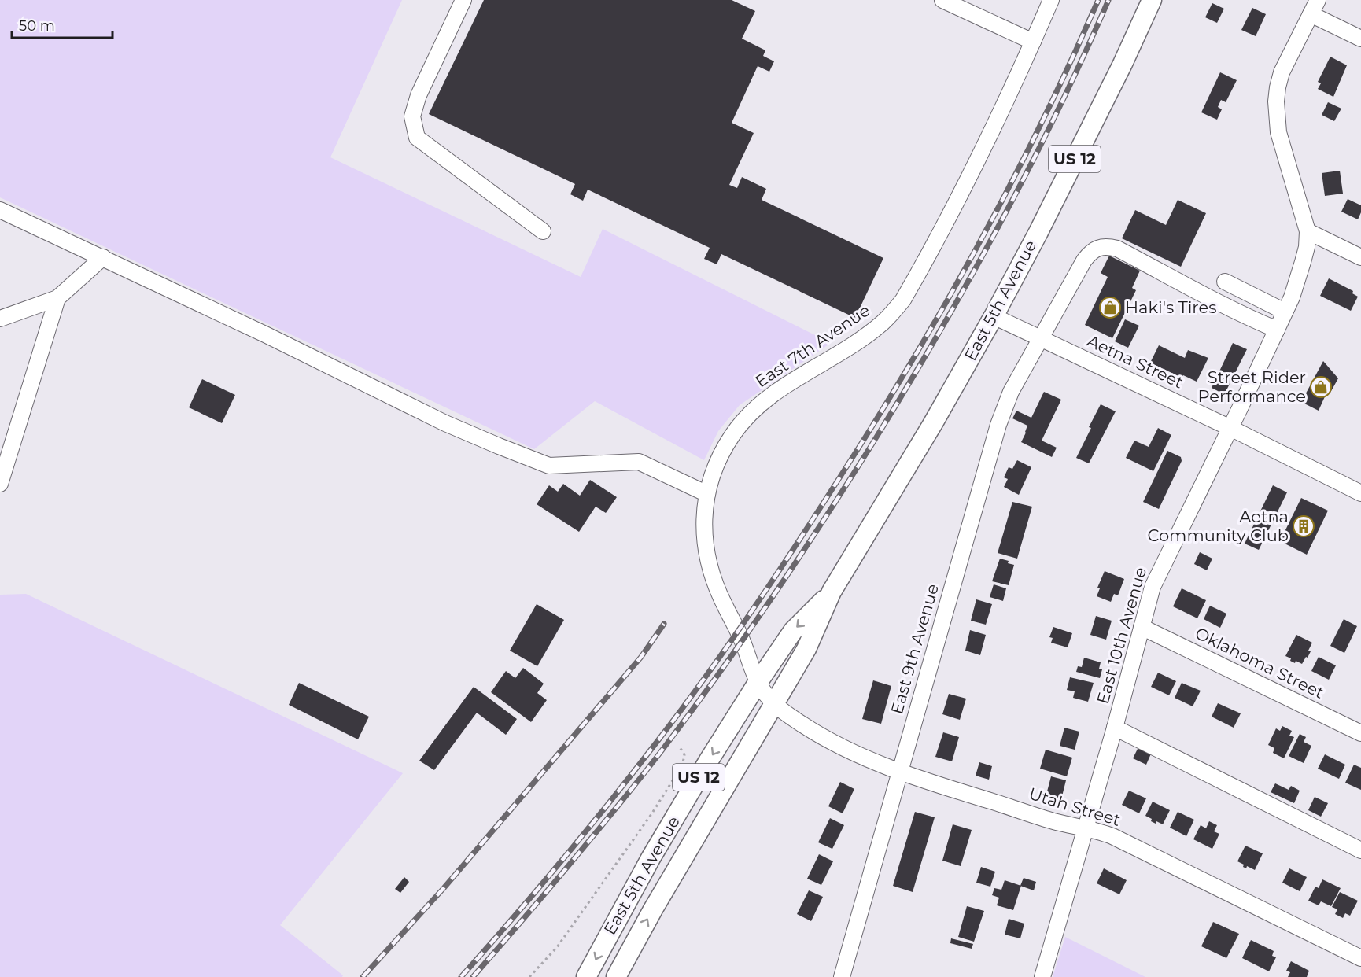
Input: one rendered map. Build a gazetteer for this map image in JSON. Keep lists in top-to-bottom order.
{
  "streets": {
    "main road": ["US 12", "East 5th Avenue"],
    "street": [
      "East 7th Avenue",
      "Aetna Street",
      "East 10th Avenue",
      "East 9th Avenue",
      "Oklahoma Street",
      "Utah Street"
    ]
  },
  "crossings": [
    ["East 5th Avenue", "East 7th Avenue"],
    ["East 5th Avenue", "Aetna Street"],
    ["East 5th Avenue", "Utah Street"],
    ["East 7th Avenue", "Utah Street"],
    ["Aetna Street", "East 10th Avenue"],
    ["Aetna Street", "East 9th Avenue"],
    ["East 10th Avenue", "East 9th Avenue"],
    ["East 10th Avenue", "Oklahoma Street"],
    ["East 10th Avenue", "Utah Street"],
    ["East 9th Avenue", "Utah Street"]
  ],
  "places": {
    "shop": ["Haki's Tires", "Street Rider Performance"],
    "building": ["Aetna Community Club"]
  },
  "scale_bar": "50 m"
}
